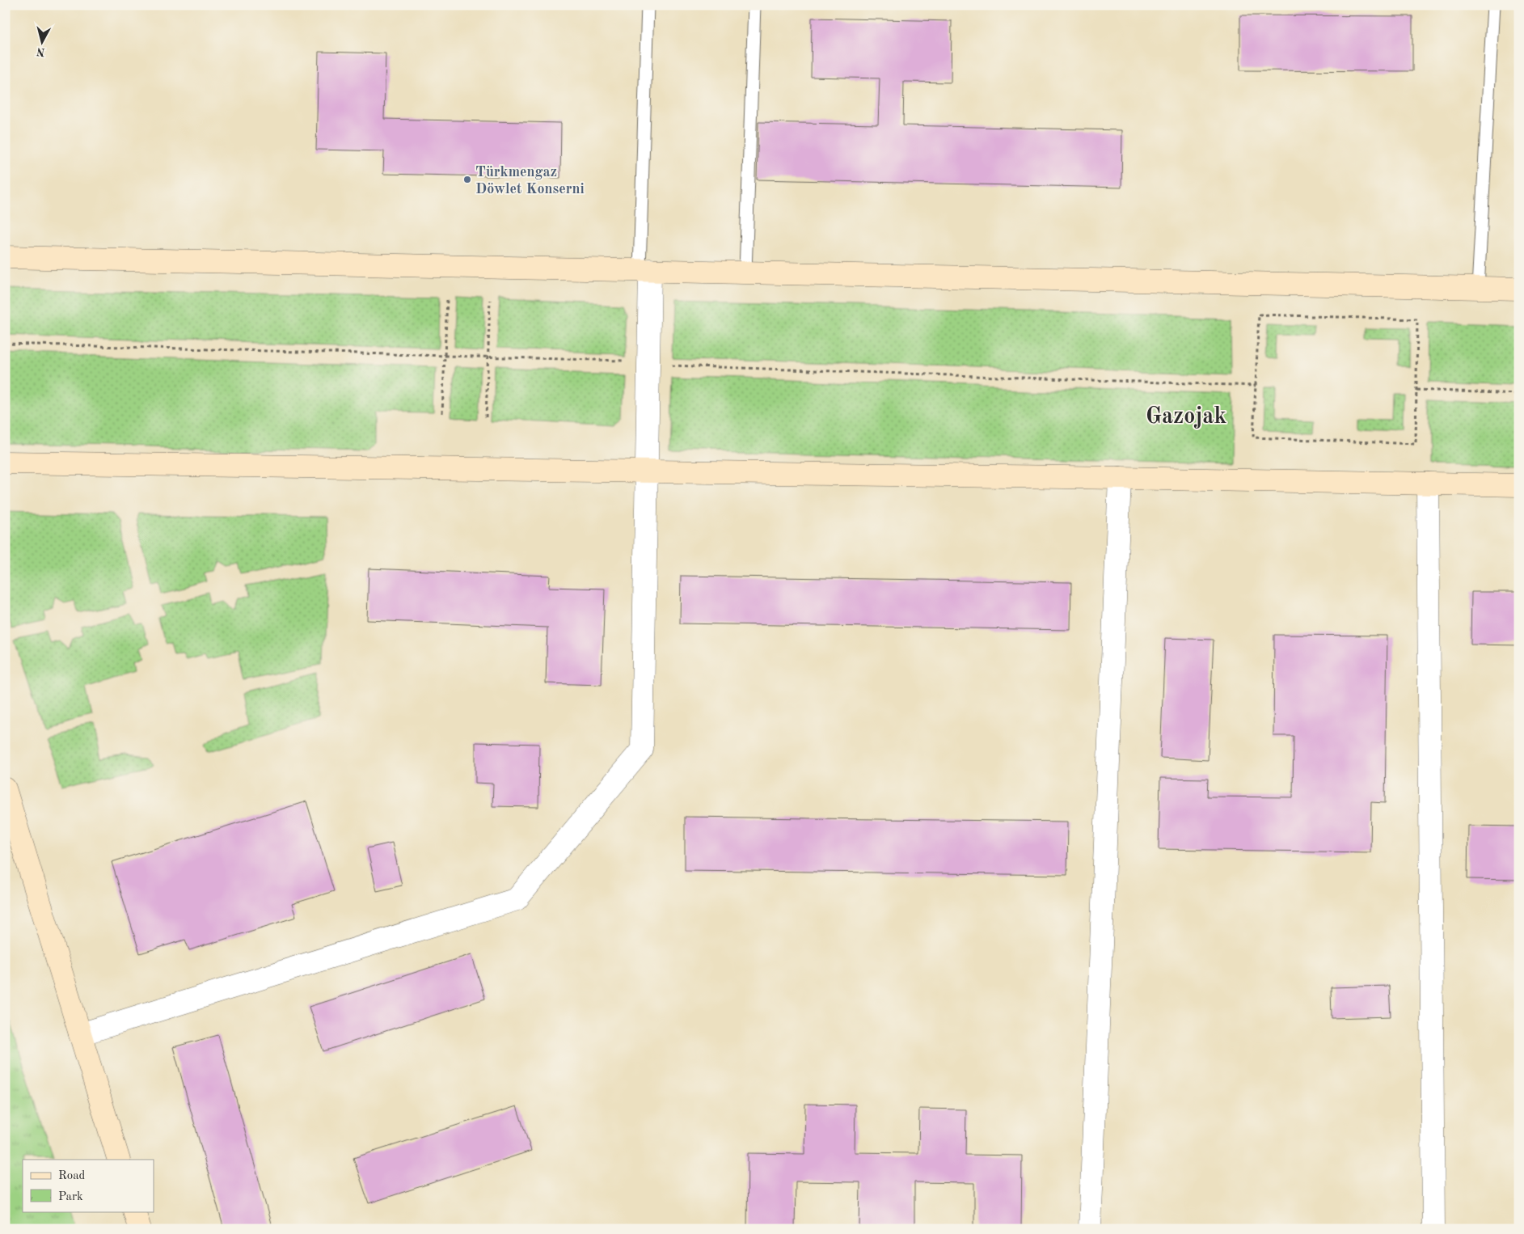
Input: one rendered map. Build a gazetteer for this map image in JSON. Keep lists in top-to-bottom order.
{
  "districts": ["Gazojak"],
  "places": ["Türkmengaz Döwlet Konserni"],
  "legend": ["Road", "Park"],
  "north": "bottom"
}
